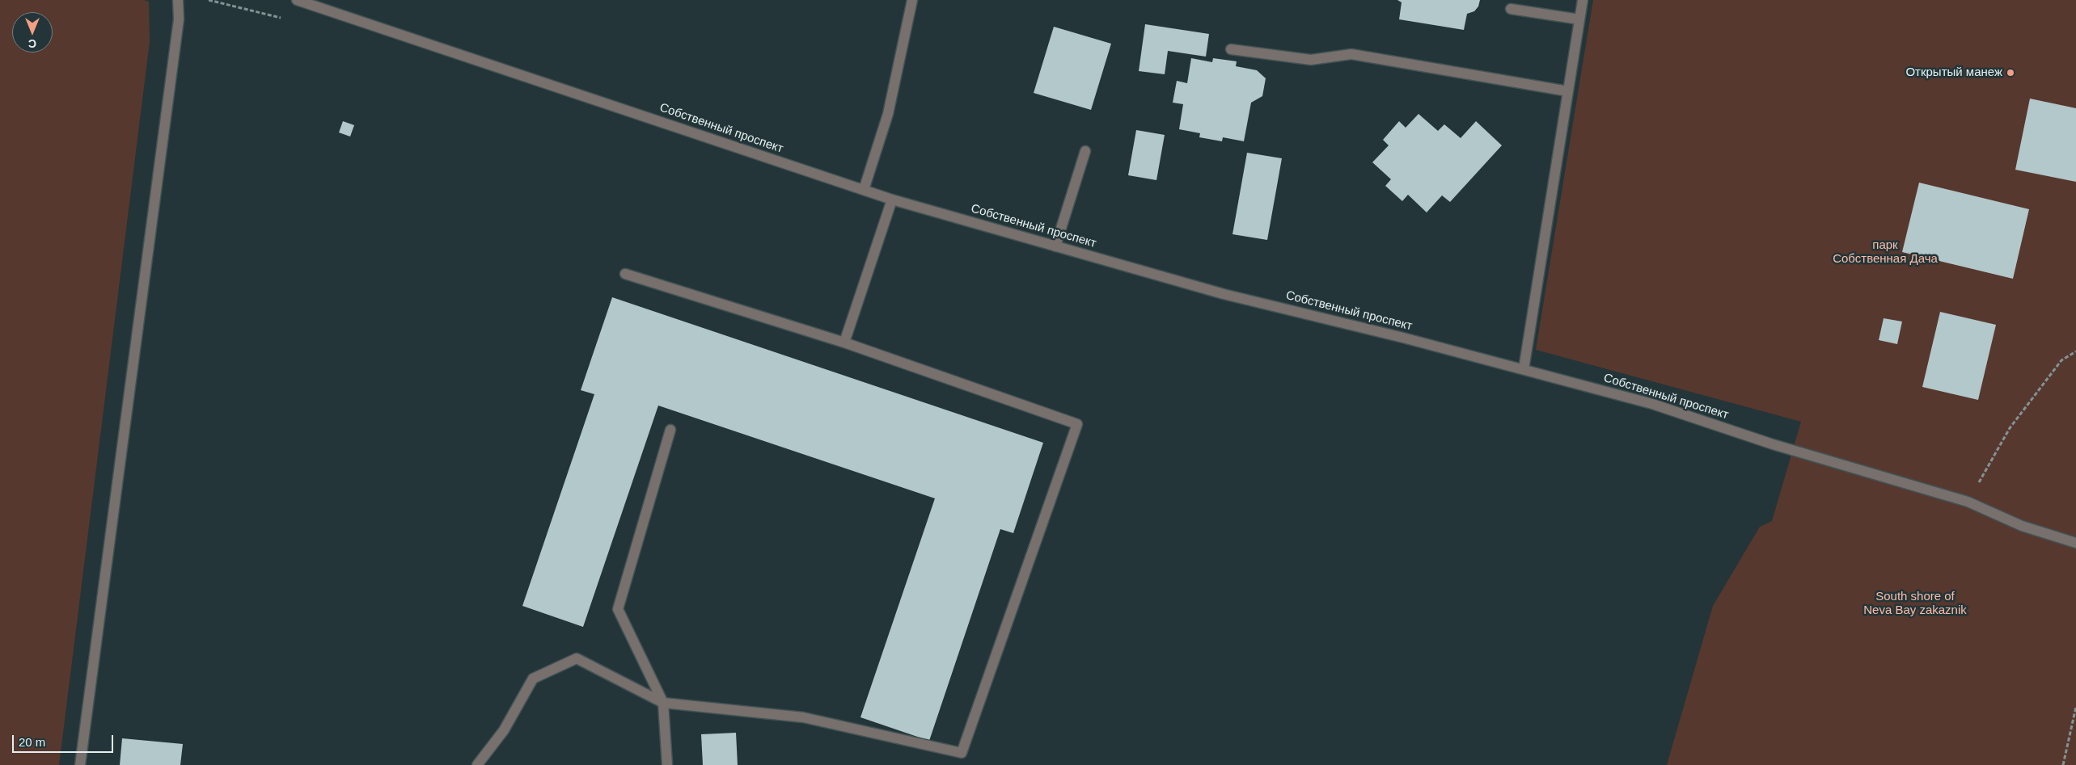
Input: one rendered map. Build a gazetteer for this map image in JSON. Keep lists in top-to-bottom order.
{
  "streets": {
    "street": ["Собственный проспект"]
  },
  "parks": ["парк Собственная Дача", "South shore of Neva Bay zakaznik"],
  "places": ["Открытый манеж"],
  "scale_bar": "20 m",
  "north": "bottom"
}
